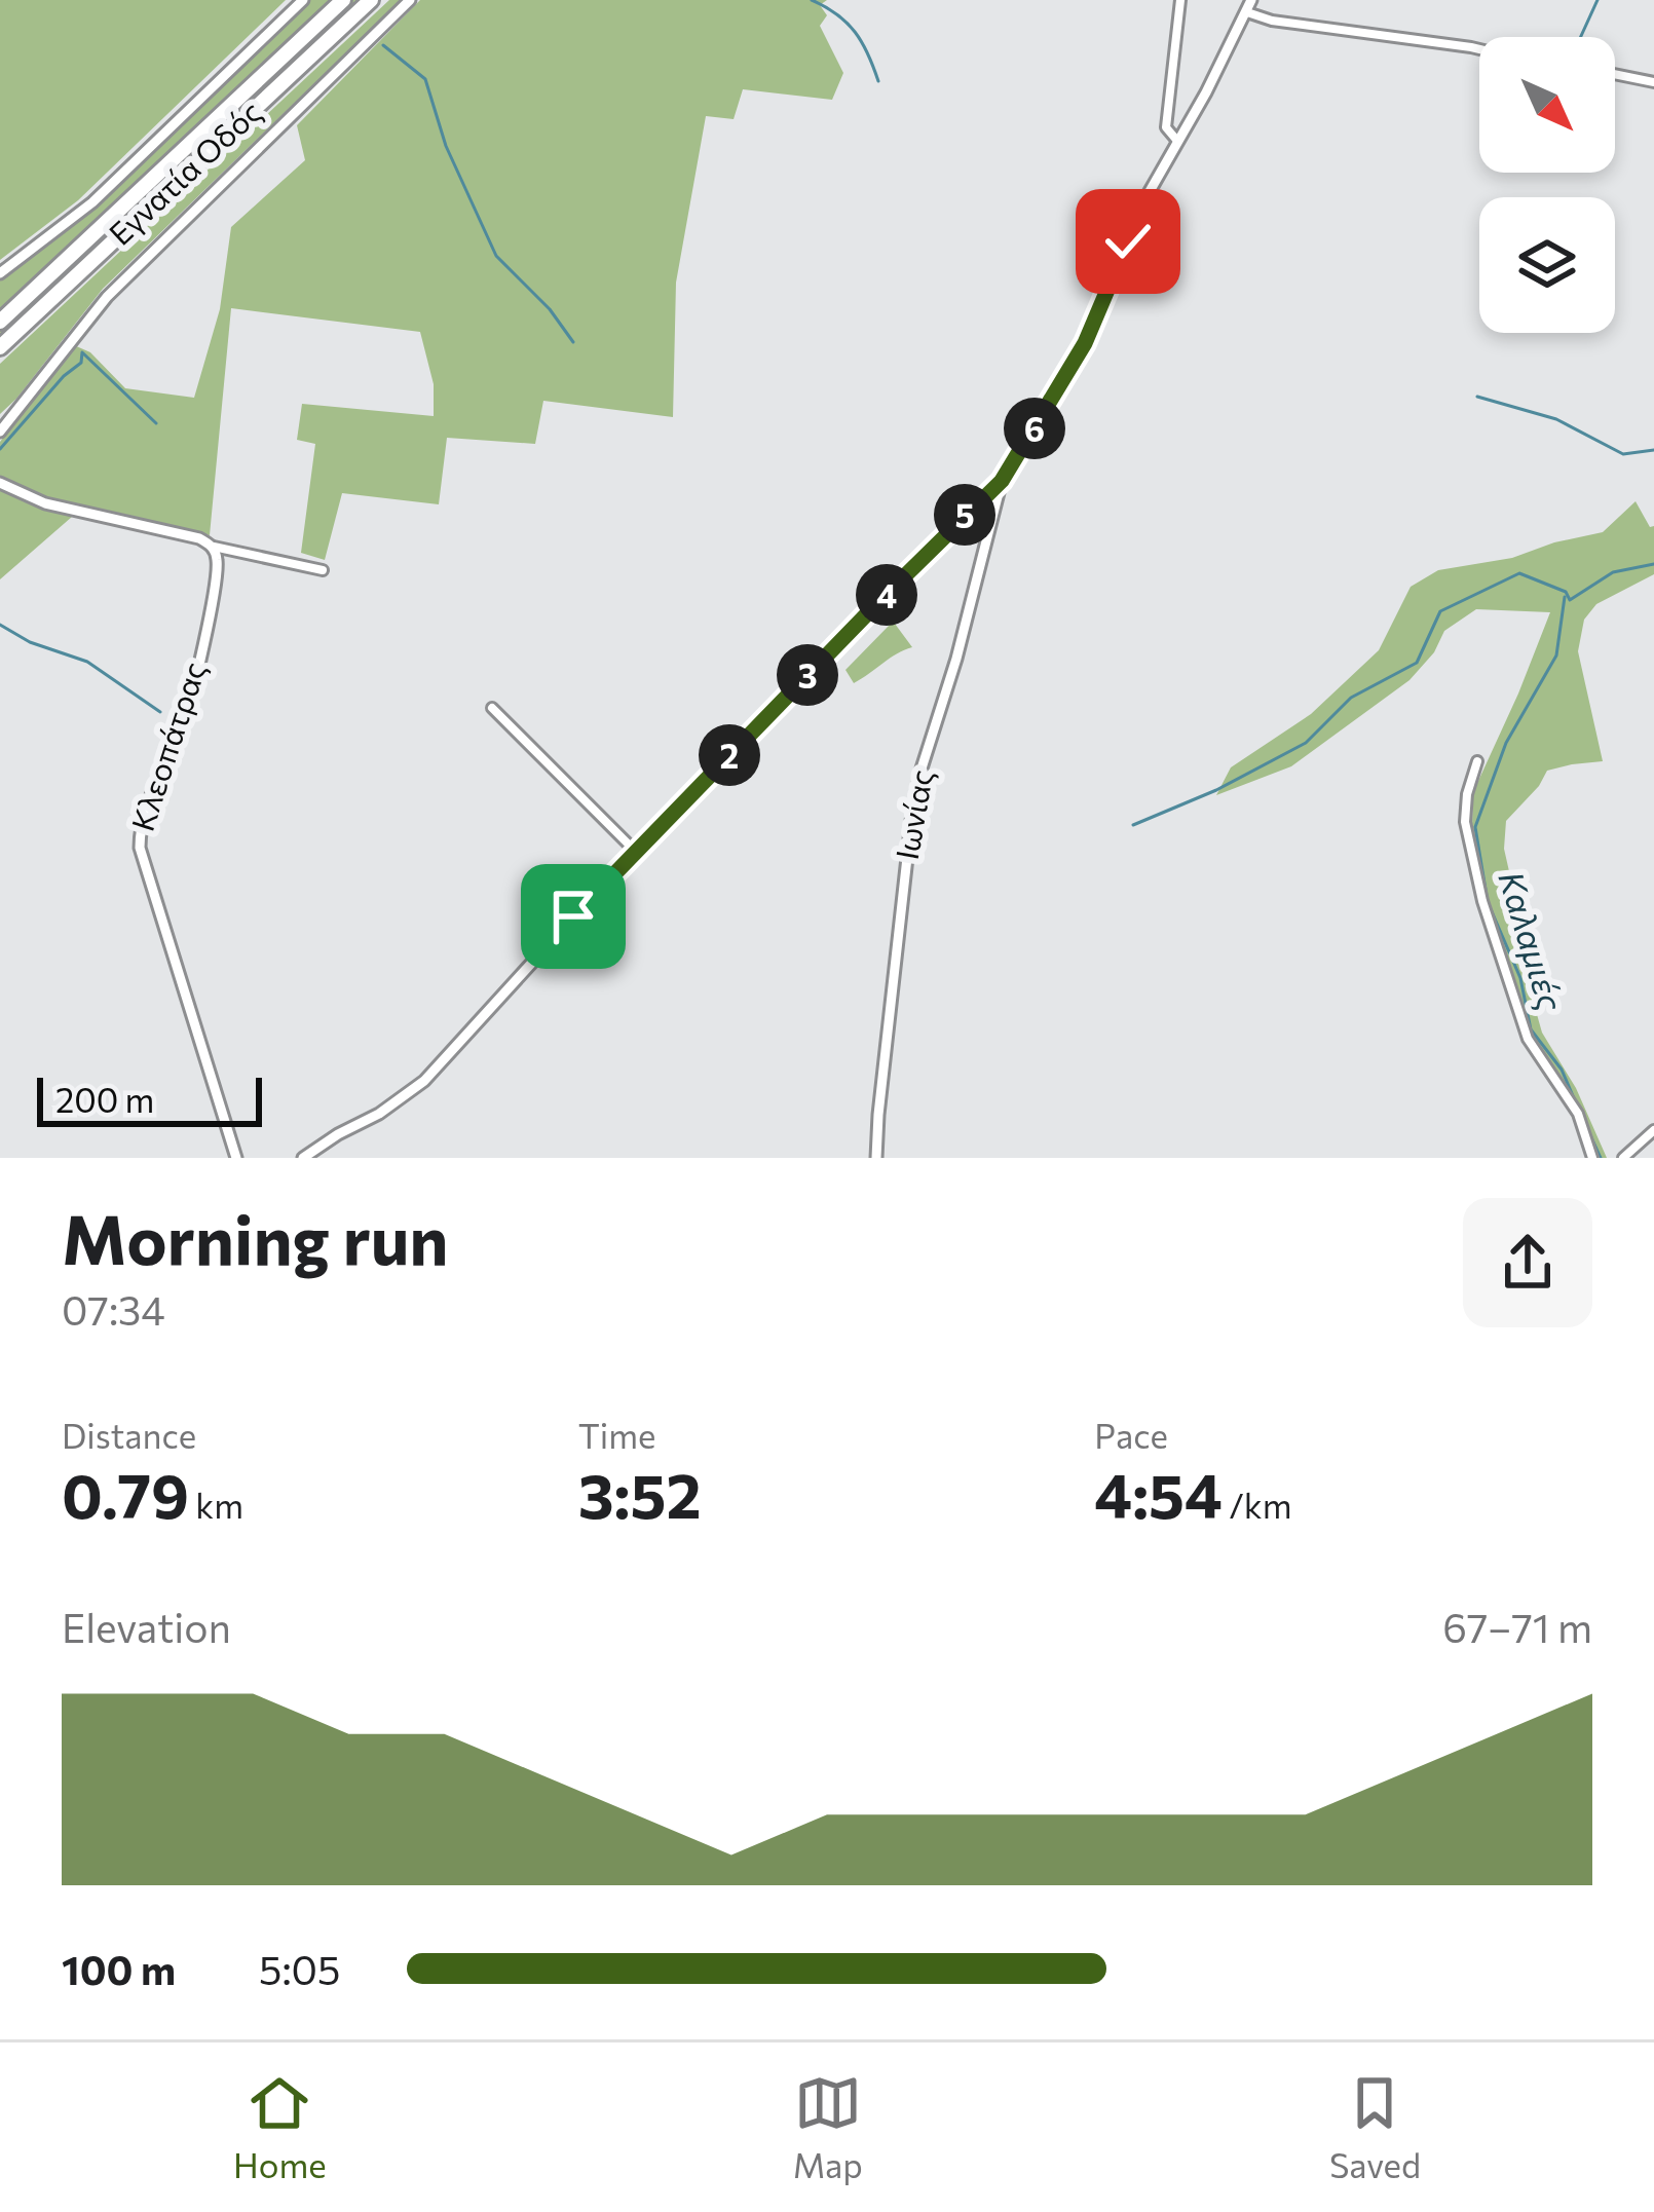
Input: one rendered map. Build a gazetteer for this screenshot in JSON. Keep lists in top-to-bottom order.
{
  "streets": {
    "highway": ["Εγνατία Οδός"],
    "street": ["Κλεοπάτρας", "Ιωνίας"]
  },
  "water": ["Καλαμιές"],
  "scale_bar": "200 m",
  "north": "bottom right",
  "page": {
    "pins": [
      "6",
      "5",
      "4",
      "3",
      "2"
    ],
    "scale": "200 m",
    "heading": ["Morning run", "07:34"],
    "stats": [
      ["Distance", "0.79 km"],
      ["Time", "3:52"],
      ["Pace", "4:54 /km"]
    ],
    "chart": ["Elevation", "67–71 m"],
    "list": [
      {
        "name": "100 m",
        "note": "5:05"
      }
    ],
    "tabs": ["Home", "Map", "Saved"]
  }
}
